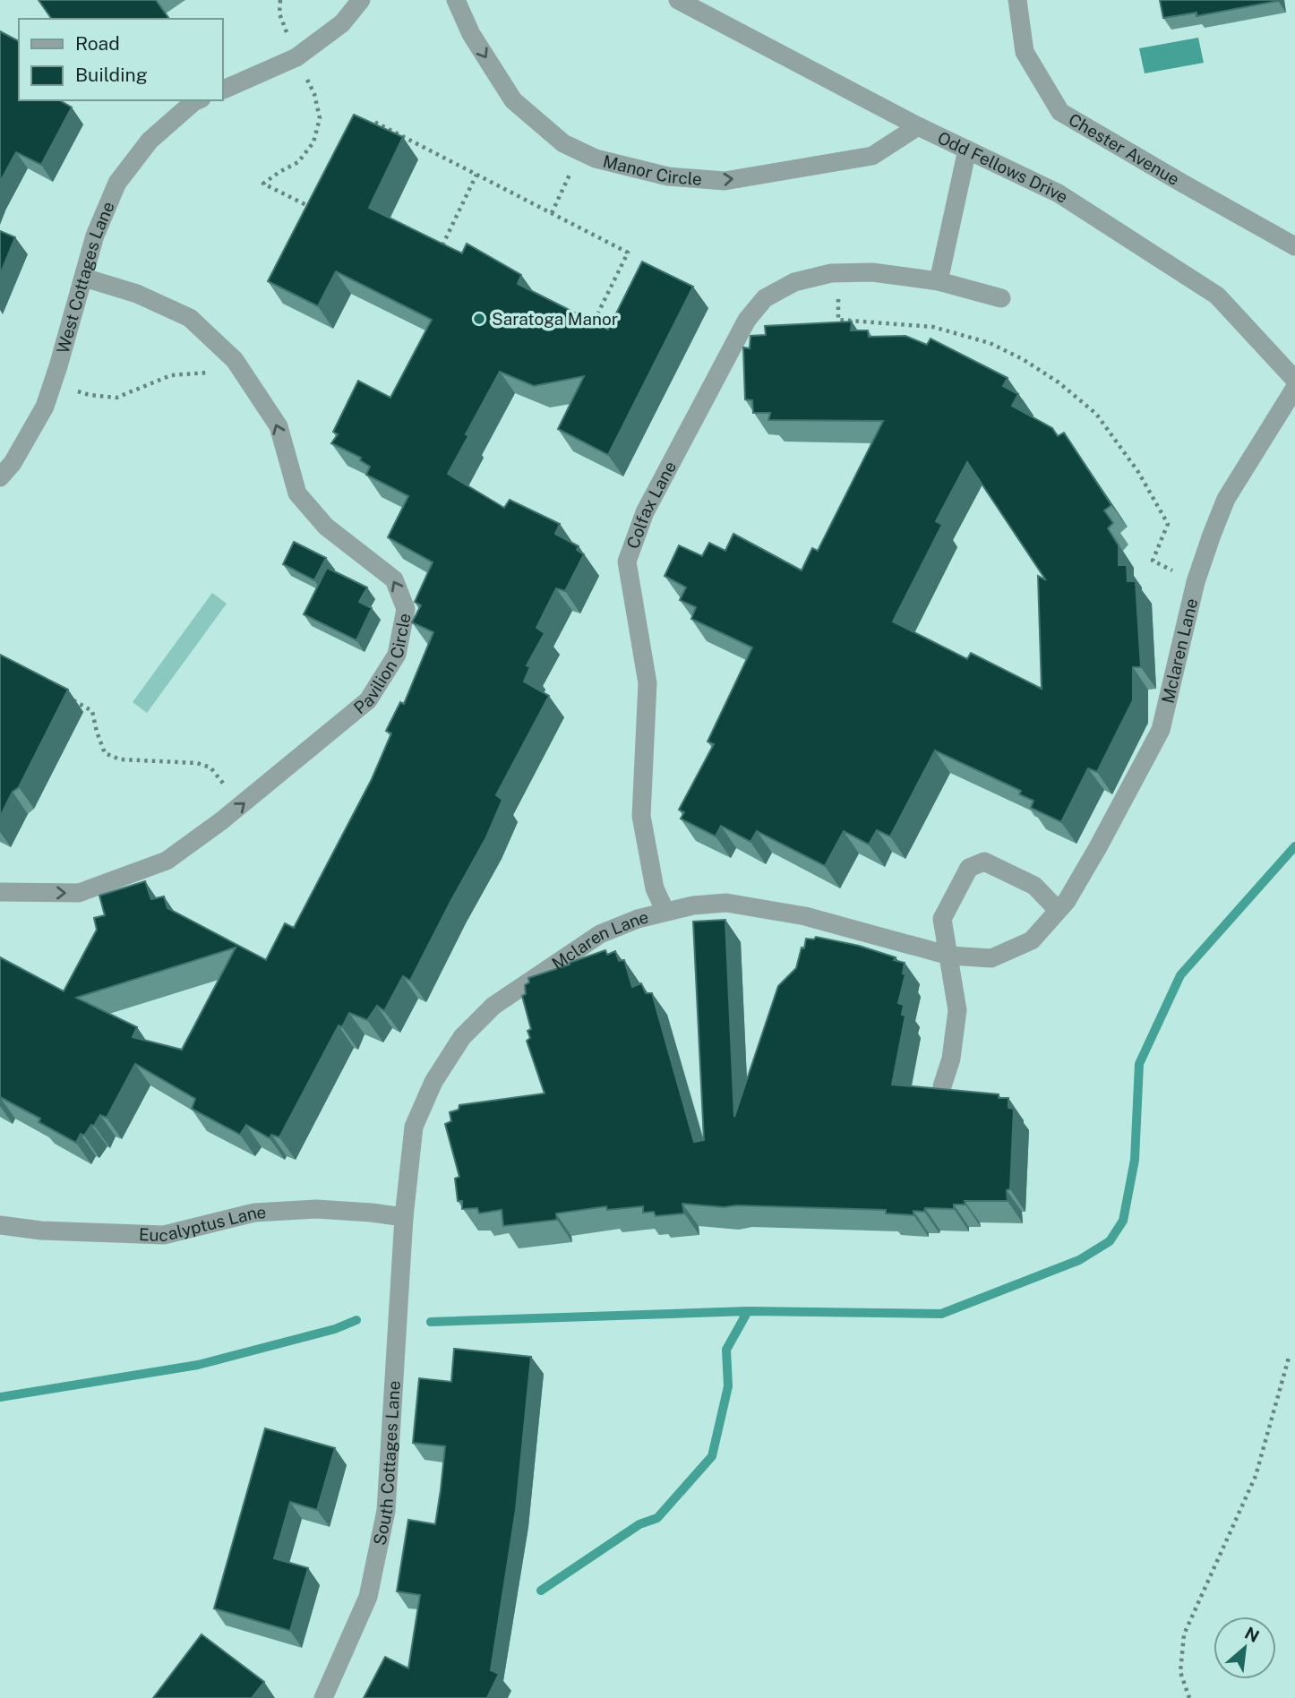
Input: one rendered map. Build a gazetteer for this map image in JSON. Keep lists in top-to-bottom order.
{
  "streets": {
    "street": [
      "Chester Avenue",
      "Odd Fellows Drive",
      "Manor Circle",
      "West Cottages Lane",
      "Colfax Lane",
      "Mclaren Lane",
      "Pavilion Circle",
      "Eucalyptus Lane",
      "South Cottages Lane"
    ]
  },
  "crossings": [
    ["Odd Fellows Drive", "Manor Circle"],
    ["West Cottages Lane", "Pavilion Circle"],
    ["Colfax Lane", "Mclaren Lane"],
    ["Mclaren Lane", "Eucalyptus Lane"],
    ["Mclaren Lane", "South Cottages Lane"],
    ["Eucalyptus Lane", "South Cottages Lane"]
  ],
  "one_way": ["Manor Circle"],
  "places": ["Saratoga Manor"],
  "legend": ["Road", "Building"],
  "north": "top right"
}
